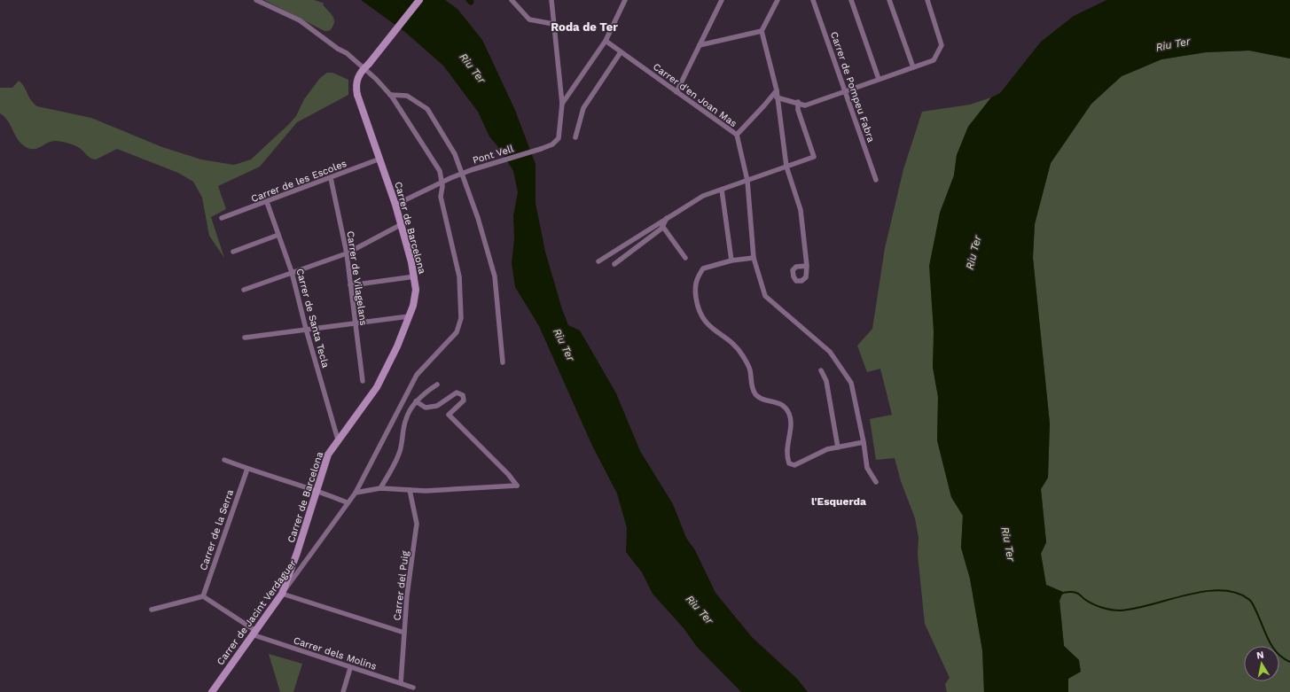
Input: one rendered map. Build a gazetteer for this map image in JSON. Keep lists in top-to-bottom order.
{
  "streets": {
    "street": [
      "Carrer de Pompeu Fabra",
      "Carrer d'en Joan Mas",
      "Pont Vell",
      "Carrer de les Escoles",
      "Carrer de Barcelona",
      "Carrer de Vilagelans",
      "Carrer de Santa Tecla",
      "Carrer de la Serra",
      "Carrer del Puig",
      "Carrer de Jacint Verdaguer",
      "Carrer dels Molins"
    ]
  },
  "crossings": [
    ["Pont Vell", "Carrer de Barcelona"],
    ["Pont Vell", "Carrer de Jacint Verdaguer"],
    ["Carrer de les Escoles", "Carrer de Barcelona"],
    ["Carrer de les Escoles", "Carrer de Vilagelans"],
    ["Carrer de les Escoles", "Carrer de Santa Tecla"],
    ["Carrer de Barcelona", "Carrer de Santa Tecla"],
    ["Carrer de Barcelona", "Carrer de Jacint Verdaguer"],
    ["Carrer del Puig", "Carrer dels Molins"],
    ["Carrer de Jacint Verdaguer", "Carrer dels Molins"]
  ],
  "districts": ["Roda de Ter", "l'Esquerda"],
  "water": ["Riu Ter"],
  "north": "top"
}
